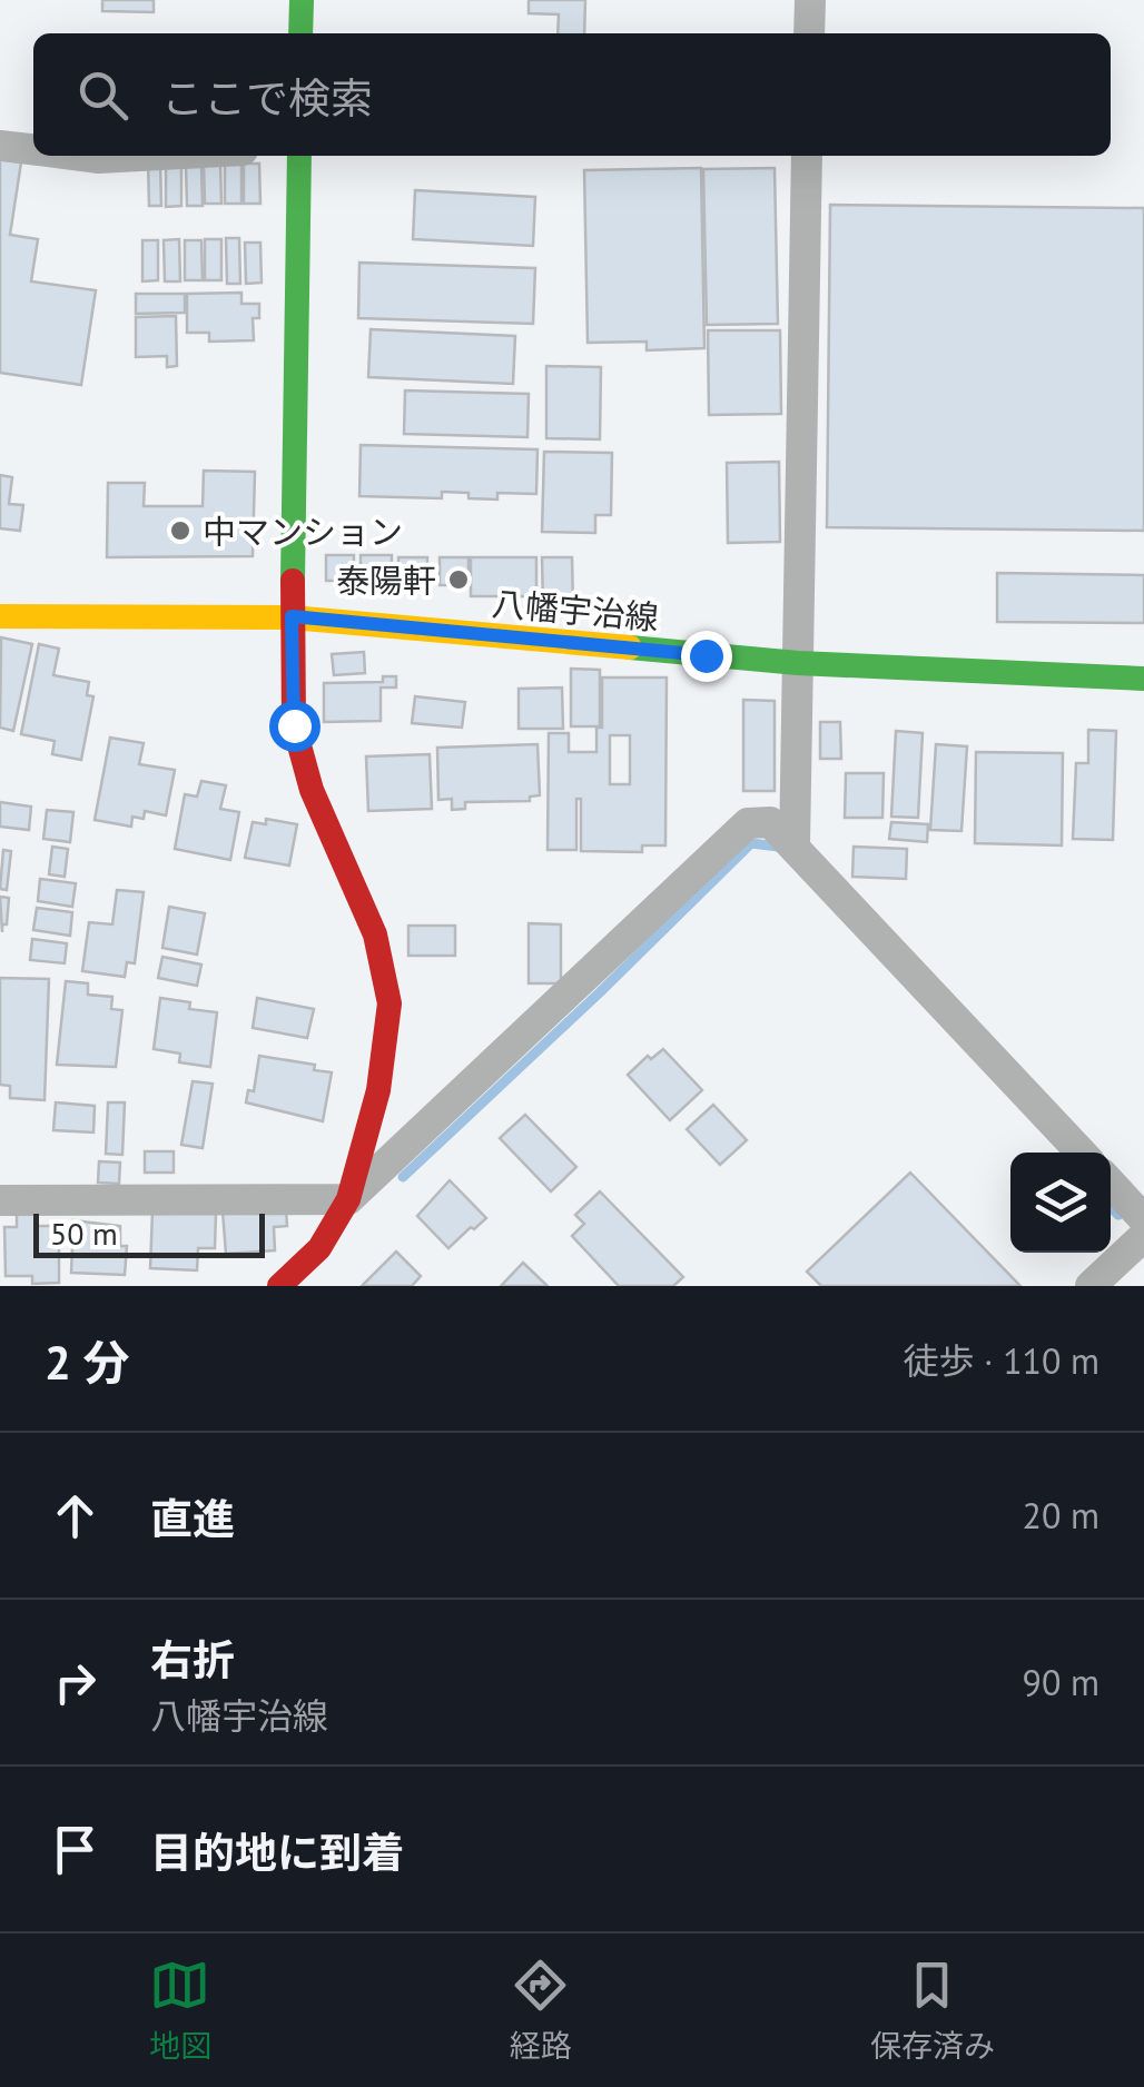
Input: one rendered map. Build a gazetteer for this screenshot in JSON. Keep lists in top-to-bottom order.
{
  "streets": {
    "street": ["八幡宇治線"]
  },
  "places": ["中マンション", "泰陽軒"],
  "scale_bar": "50 m",
  "page": {
    "search": "ここで検索",
    "scale": "50 m",
    "heading": ["2 分", "徒歩 · 110 m"],
    "list": [
      ["直進", "20 m"],
      ["右折", "八幡宇治線", "90 m"],
      "目的地に到着"
    ],
    "nav": ["地図", "経路", "保存済み"]
  }
}
